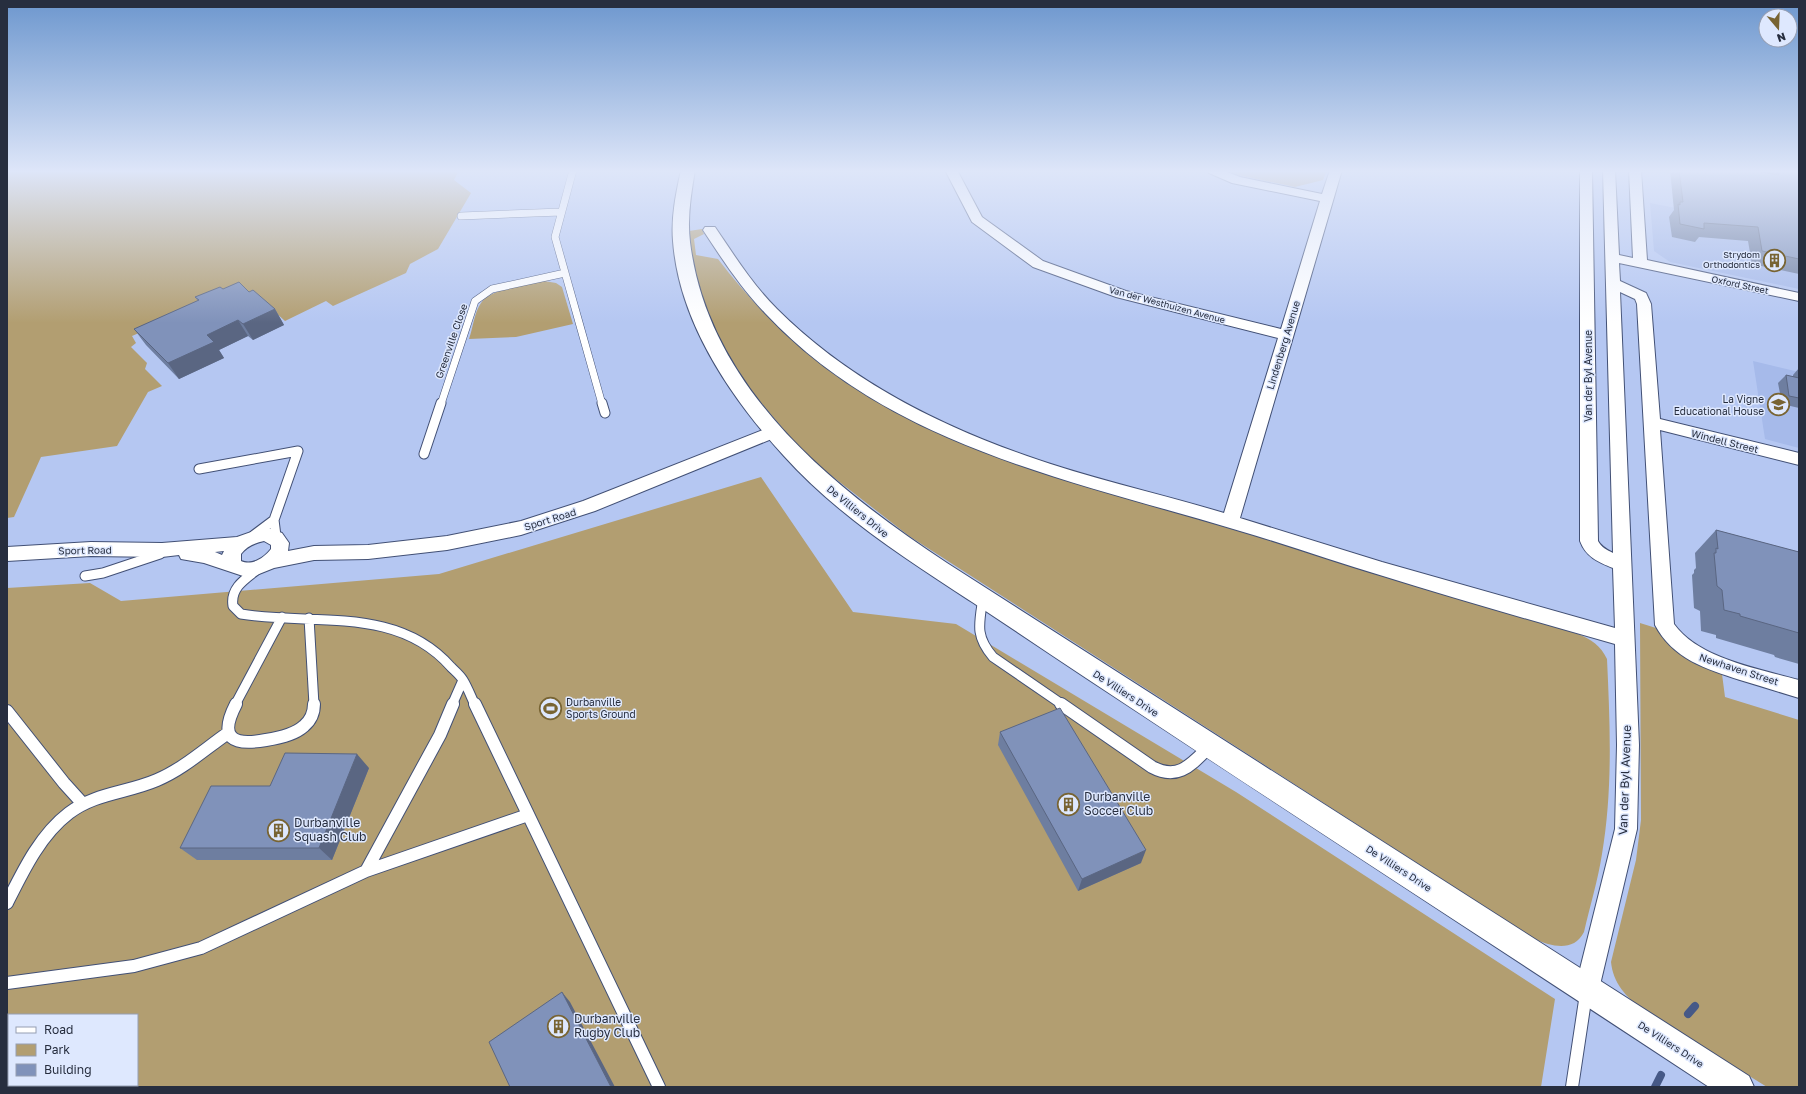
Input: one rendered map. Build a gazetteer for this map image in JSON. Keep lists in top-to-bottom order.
{
  "streets": {
    "street": [
      "Oxford Street",
      "Van der Westhuizen Avenue",
      "Lindenberg Avenue",
      "Van der Byl Avenue",
      "Windell Street",
      "De Villiers Drive",
      "Sport Road",
      "Newhaven Street"
    ],
    "lane": ["Greenville Close"]
  },
  "crossings": [
    ["Oxford Street", "Van der Byl Avenue"],
    ["Van der Westhuizen Avenue", "Lindenberg Avenue"],
    ["Van der Byl Avenue", "De Villiers Drive"],
    ["Windell Street", "Newhaven Street"],
    ["De Villiers Drive", "Sport Road"]
  ],
  "places": {
    "building": [
      "Strydom Orthodontics",
      "Durbanville Soccer Club",
      "Durbanville Squash Club",
      "Durbanville Rugby Club"
    ],
    "school or university": ["La Vigne Educational House"],
    "sports": ["Durbanville Sports Ground"]
  },
  "legend": ["Road", "Park", "Building"],
  "north": "bottom"
}
